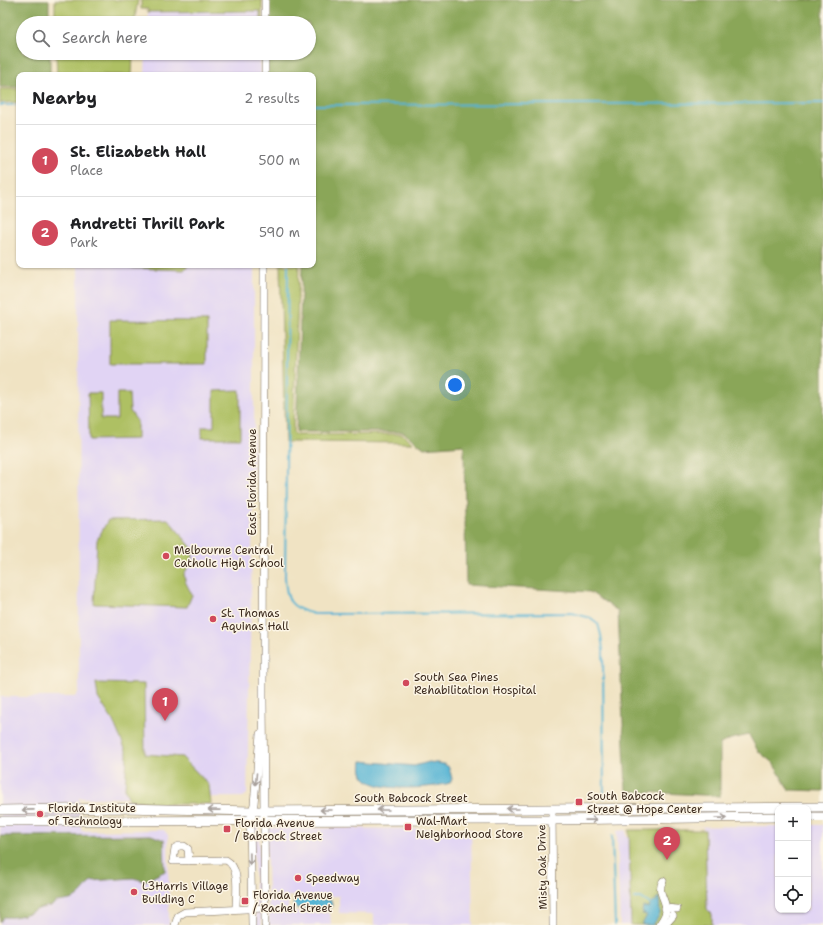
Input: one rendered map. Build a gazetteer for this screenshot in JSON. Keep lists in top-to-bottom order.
{
  "streets": {
    "main road": ["South Babcock Street"],
    "street": ["East Florida Avenue", "Misty Oak Drive"]
  },
  "crossings": [
    ["East Florida Avenue", "South Babcock Street"],
    ["South Babcock Street", "Misty Oak Drive"]
  ],
  "places": {
    "other": [
      "Melbourne Central Catholic High School",
      "St. Thomas Aquinas Hall",
      "South Sea Pines Rehabilitation Hospital",
      "Florida Institute of Technology",
      "Speedway",
      "L3Harris Village Building C"
    ],
    "transit": [
      "South Babcock Street @ Hope Center",
      "Wal-Mart Neighborhood Store",
      "Florida Avenue / Babcock Street",
      "Florida Avenue / Rachel Street"
    ]
  },
  "page": {
    "search": "Search here",
    "heading": ["Nearby", "2 results"],
    "list": [
      {
        "mark": "1",
        "name": "St. Elizabeth Hall",
        "note": "Place",
        "value": "500 m"
      },
      {
        "mark": "2",
        "name": "Andretti Thrill Park",
        "note": "Park",
        "value": "590 m"
      }
    ],
    "pins": ["1", "2"],
    "map_buttons": ["+", "−"]
  }
}
